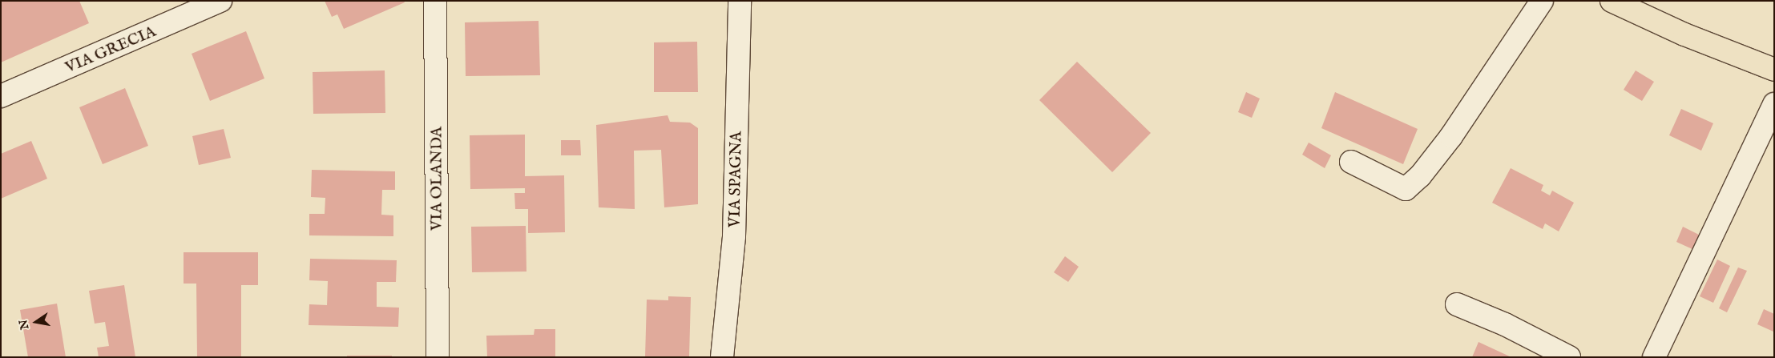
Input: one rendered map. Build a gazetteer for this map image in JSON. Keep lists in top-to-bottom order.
{
  "streets": {
    "street": ["VIA GRECIA", "VIA OLANDA", "VIA SPAGNA"]
  },
  "north": "left"
}
